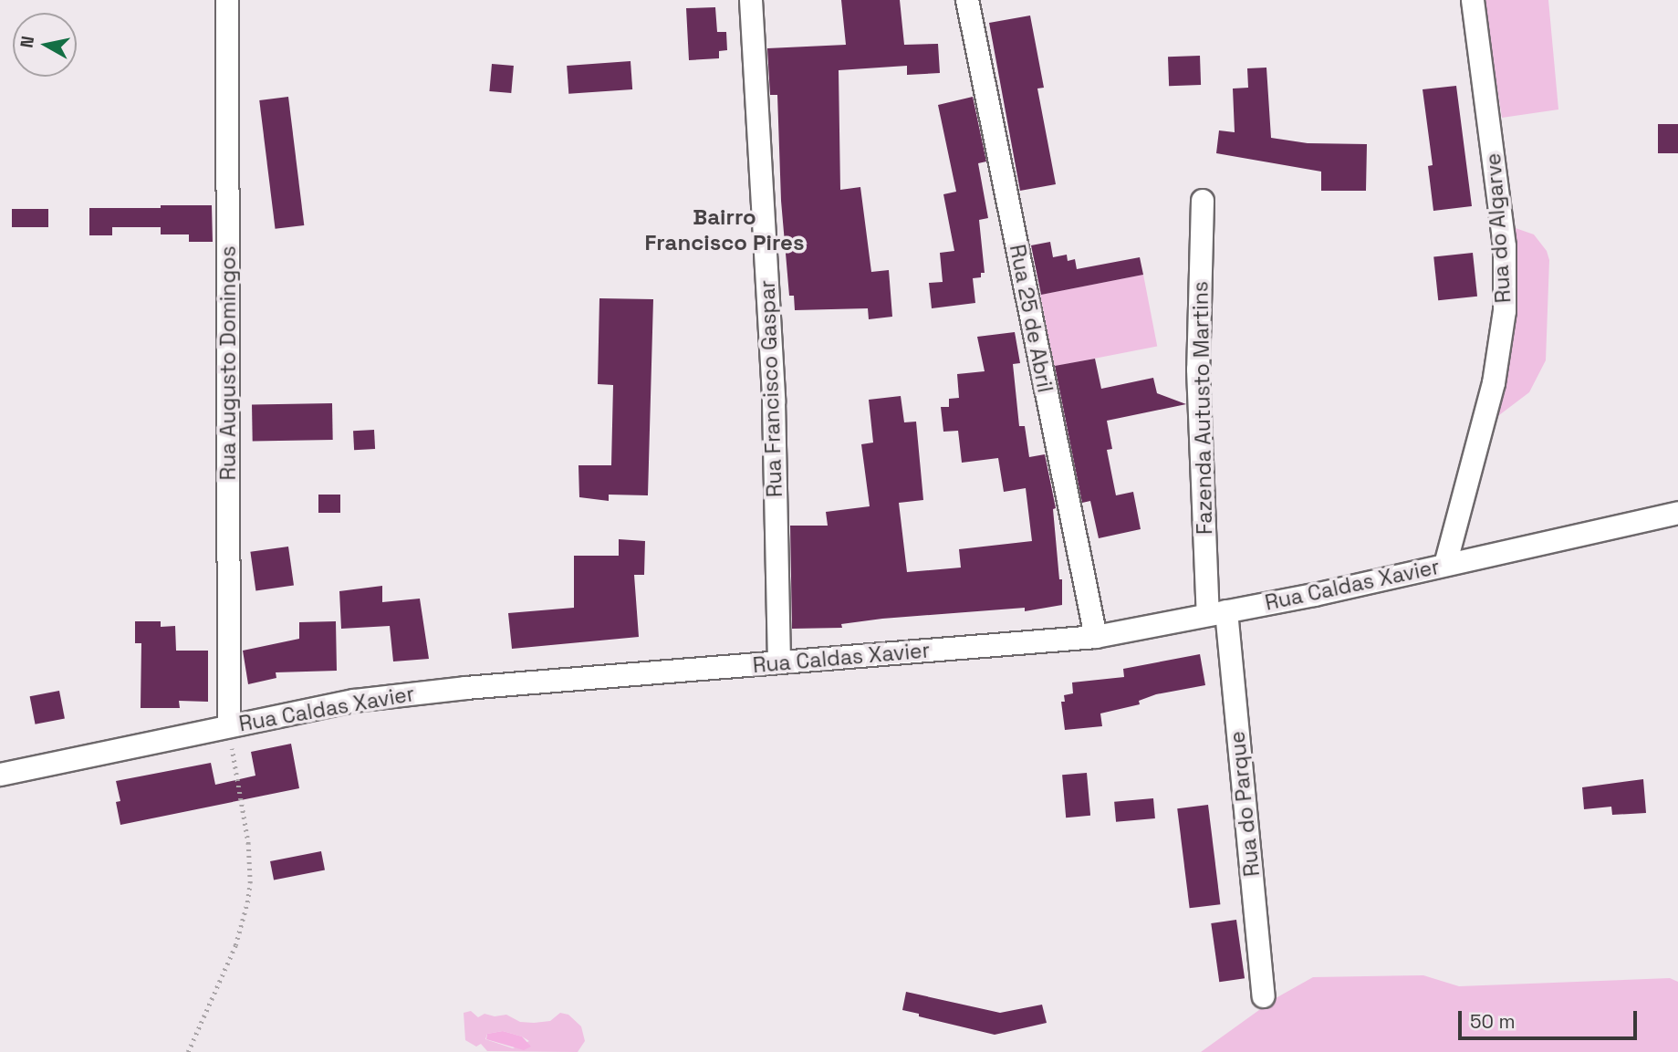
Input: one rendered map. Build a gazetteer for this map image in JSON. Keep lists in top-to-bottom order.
{
  "streets": {
    "street": [
      "Rua do Algarve",
      "Rua 25 de Abril",
      "Rua Augusto Domingos",
      "Rua Francisco Gaspar",
      "Fazenda Autusto Martins",
      "Rua Caldas Xavier",
      "Rua do Parque"
    ]
  },
  "crossings": [
    ["Rua do Algarve", "Rua Caldas Xavier"],
    ["Rua 25 de Abril", "Rua Caldas Xavier"],
    ["Rua Augusto Domingos", "Rua Caldas Xavier"],
    ["Rua Francisco Gaspar", "Rua Caldas Xavier"],
    ["Fazenda Autusto Martins", "Rua Caldas Xavier"],
    ["Fazenda Autusto Martins", "Rua do Parque"],
    ["Rua Caldas Xavier", "Rua do Parque"]
  ],
  "districts": ["Bairro Francisco Pires"],
  "scale_bar": "50 m",
  "north": "left"
}
